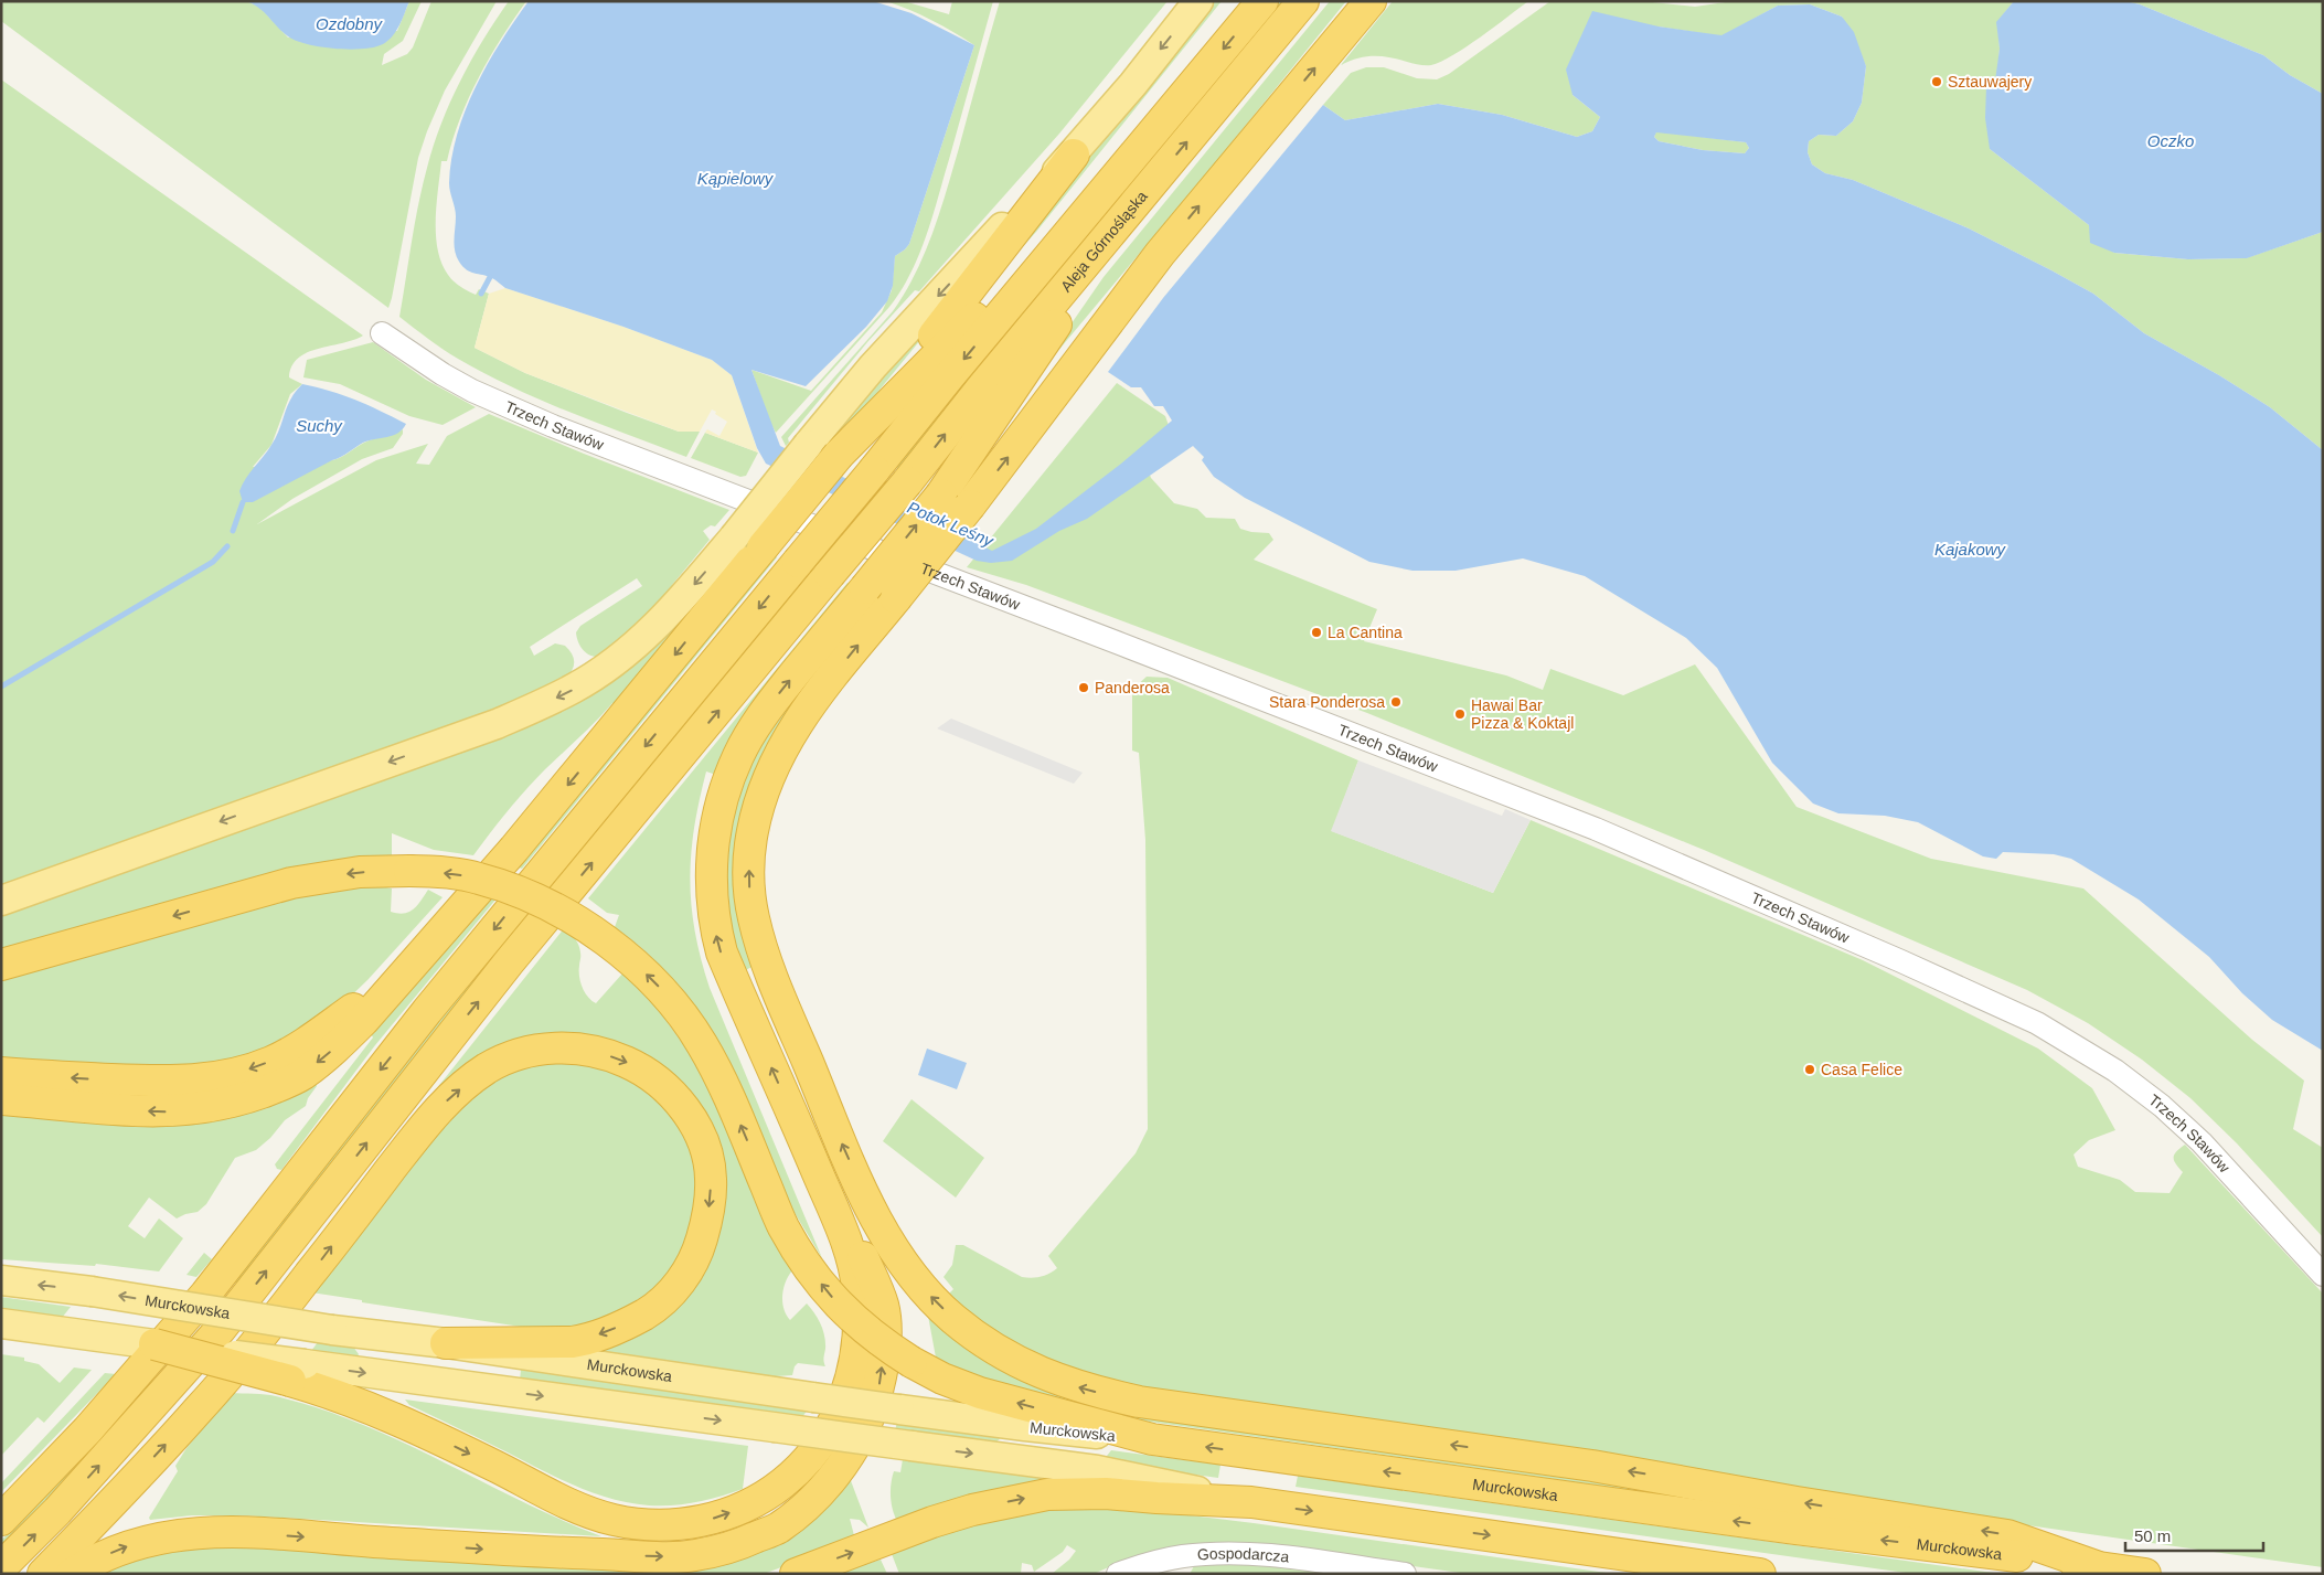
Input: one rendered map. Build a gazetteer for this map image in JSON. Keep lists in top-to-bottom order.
{
  "streets": {
    "highway": ["Aleja Górnośląska", "Murckowska"],
    "street": ["Trzech Stawów", "Gospodarcza"]
  },
  "water": [
    "Ozdobny",
    "Oczko",
    "Kąpielowy",
    "Suchy",
    "Potok Leśny",
    "Kajakowy"
  ],
  "places": [
    "Sztauwajery",
    "La Cantina",
    "Panderosa",
    "Stara Ponderosa",
    "Hawai Bar Pizza & Koktajl",
    "Casa Felice"
  ],
  "scale_bar": "50 m"
}
